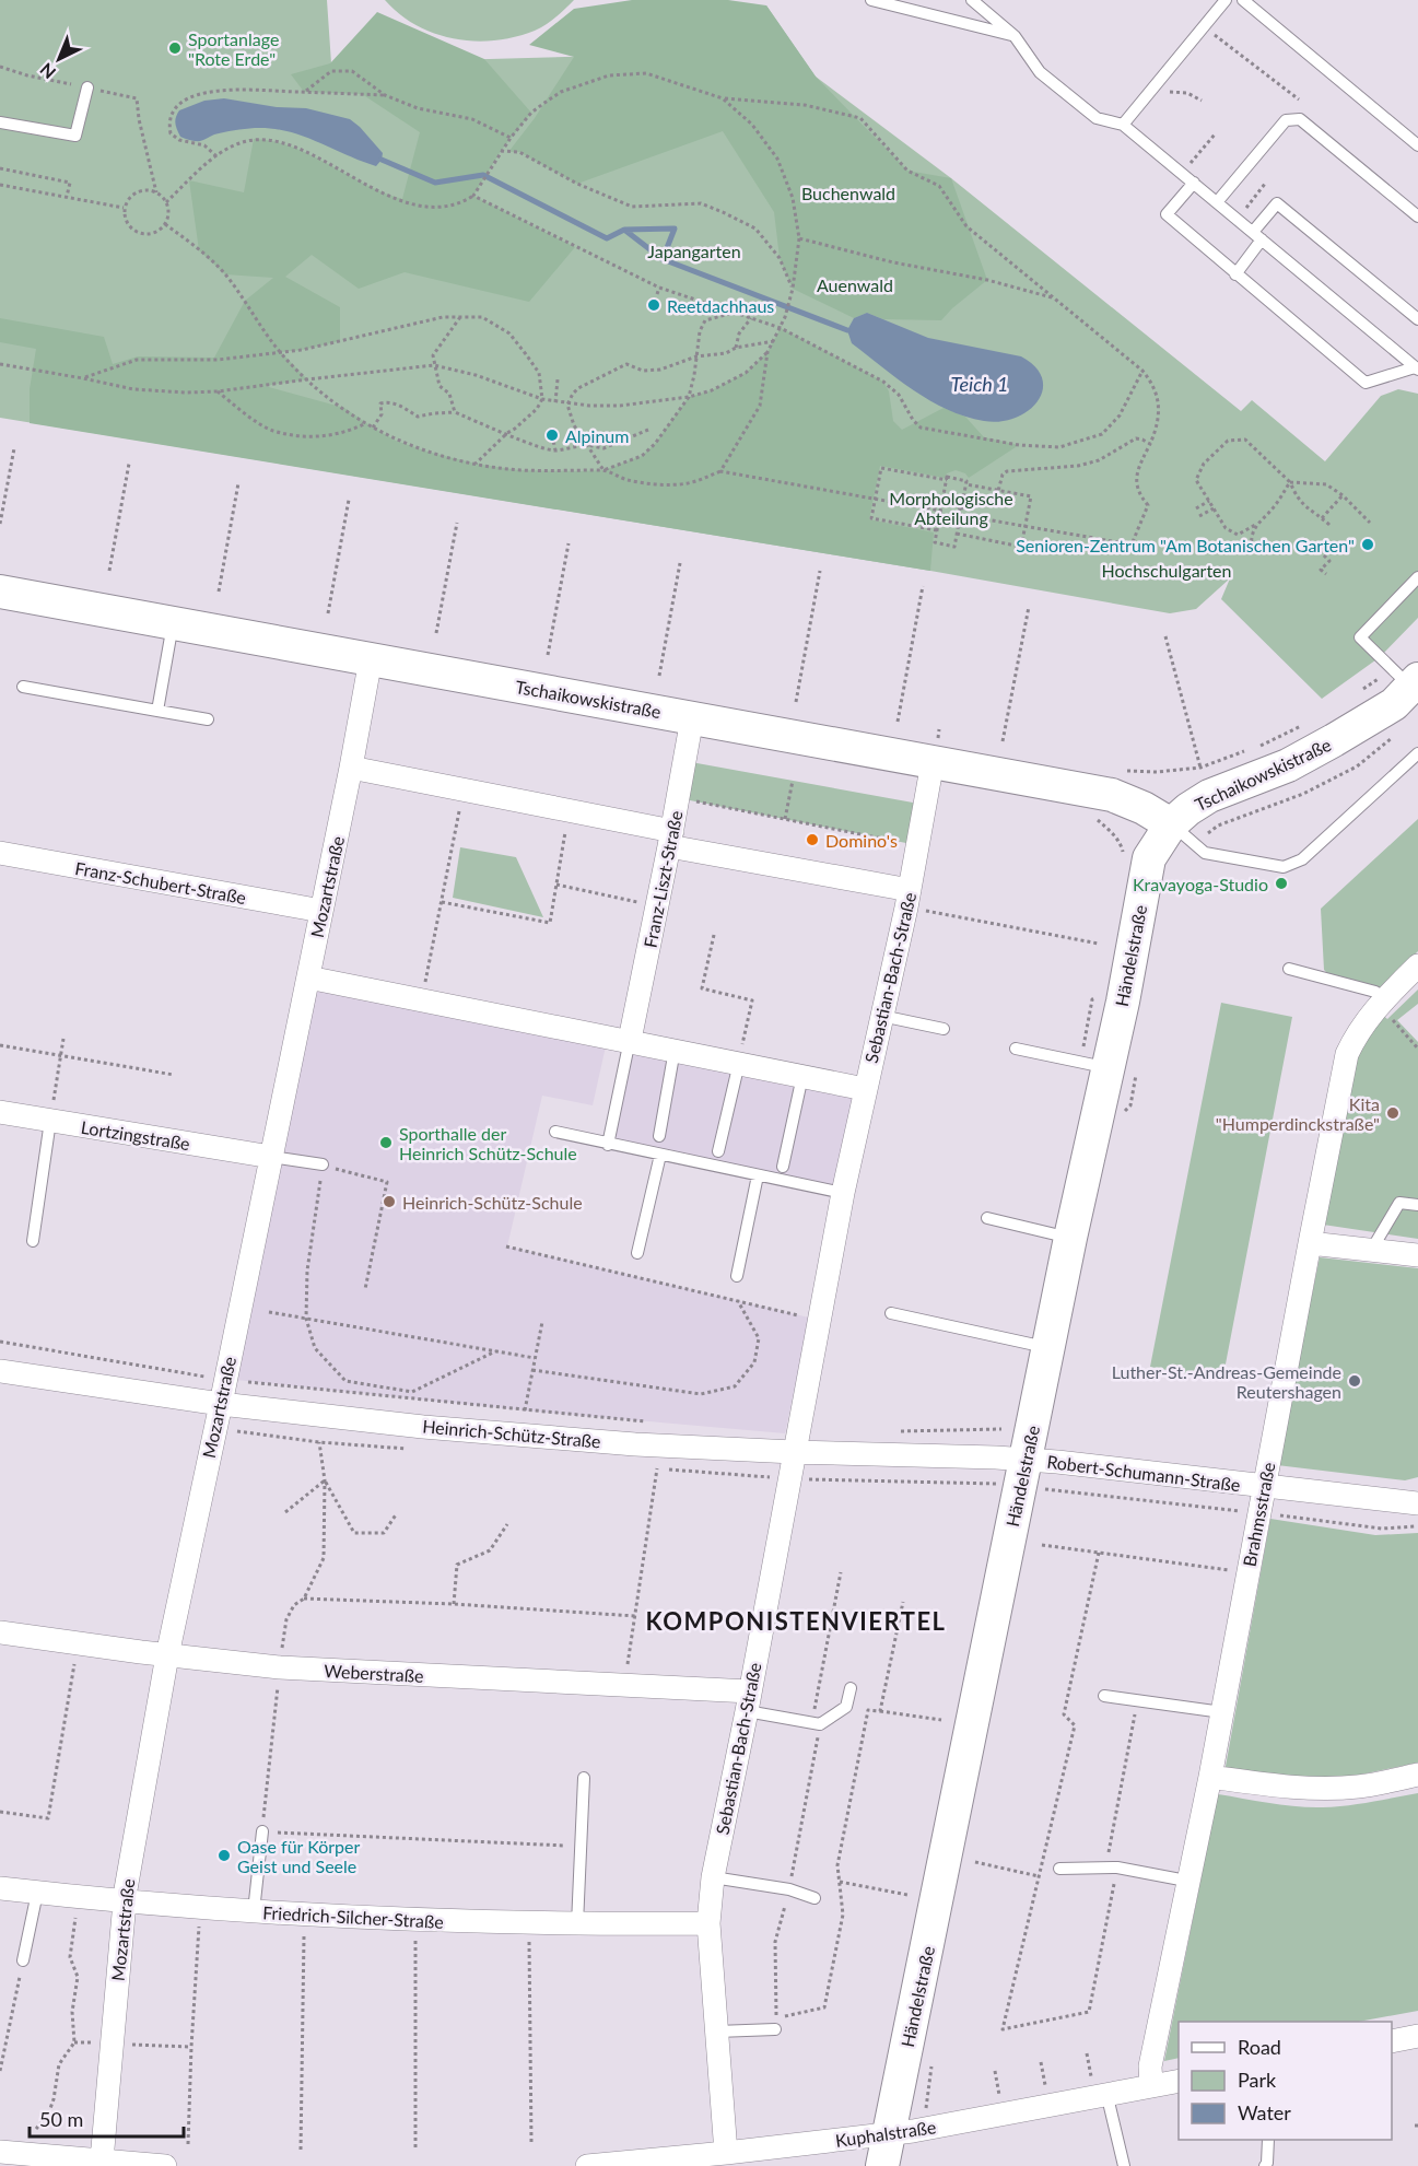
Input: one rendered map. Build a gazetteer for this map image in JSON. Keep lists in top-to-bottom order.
{
  "streets": {
    "street": [
      "Tschaikowskistraße",
      "Franz-Liszt-Straße",
      "Franz-Schubert-Straße",
      "Mozartstraße",
      "Händelstraße",
      "Sebastian-Bach-Straße",
      "Lortzingstraße",
      "Heinrich-Schütz-Straße",
      "Robert-Schumann-Straße",
      "Brahmsstraße",
      "Weberstraße",
      "Friedrich-Silcher-Straße",
      "Kuphalstraße"
    ]
  },
  "crossings": [
    ["Tschaikowskistraße", "Franz-Liszt-Straße"],
    ["Tschaikowskistraße", "Mozartstraße"],
    ["Tschaikowskistraße", "Händelstraße"],
    ["Tschaikowskistraße", "Sebastian-Bach-Straße"],
    ["Franz-Schubert-Straße", "Mozartstraße"],
    ["Mozartstraße", "Lortzingstraße"],
    ["Mozartstraße", "Heinrich-Schütz-Straße"],
    ["Mozartstraße", "Weberstraße"],
    ["Mozartstraße", "Friedrich-Silcher-Straße"],
    ["Händelstraße", "Heinrich-Schütz-Straße"],
    ["Händelstraße", "Robert-Schumann-Straße"],
    ["Händelstraße", "Kuphalstraße"],
    ["Sebastian-Bach-Straße", "Heinrich-Schütz-Straße"],
    ["Sebastian-Bach-Straße", "Weberstraße"],
    ["Sebastian-Bach-Straße", "Friedrich-Silcher-Straße"],
    ["Sebastian-Bach-Straße", "Kuphalstraße"],
    ["Heinrich-Schütz-Straße", "Robert-Schumann-Straße"],
    ["Robert-Schumann-Straße", "Brahmsstraße"],
    ["Brahmsstraße", "Kuphalstraße"]
  ],
  "districts": ["KOMPONISTENVIERTEL"],
  "water": ["Teich 1"],
  "parks": [
    "Buchenwald",
    "Japangarten",
    "Auenwald",
    "Morphologische Abteilung",
    "Hochschulgarten"
  ],
  "places": [
    "Sportanlage \"Rote Erde\"",
    "Reetdachhaus",
    "Alpinum",
    "Senioren-Zentrum \"Am Botanischen Garten\"",
    "Domino's",
    "Kravayoga-Studio",
    "Kita \"Humperdinckstraße\"",
    "Sporthalle der Heinrich Schütz-Schule",
    "Heinrich-Schütz-Schule",
    "Luther-St.-Andreas-Gemeinde Reutershagen",
    "Oase für Körper Geist und Seele"
  ],
  "legend": ["Road", "Park", "Water"],
  "scale_bar": "50 m",
  "north": "bottom left"
}
